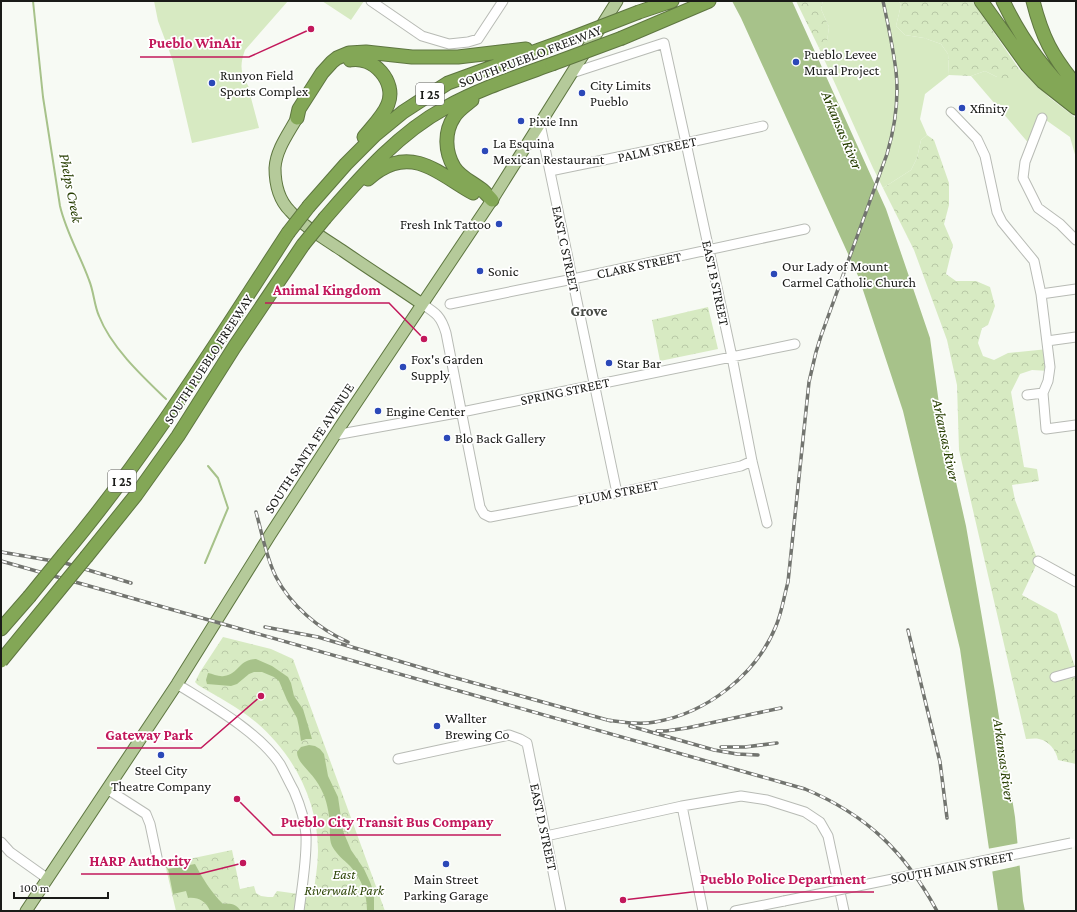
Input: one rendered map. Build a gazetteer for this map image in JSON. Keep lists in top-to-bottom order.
{
  "streets": {
    "highway": ["SOUTH PUEBLO FREEWAY", "I 25"],
    "main road": ["SOUTH SANTA FE AVENUE"],
    "street": [
      "PALM STREET",
      "EAST C STREET",
      "CLARK STREET",
      "EAST B STREET",
      "SPRING STREET",
      "PLUM STREET",
      "EAST D STREET",
      "SOUTH MAIN STREET"
    ]
  },
  "crossings": [
    ["PALM STREET", "EAST C STREET"],
    ["PALM STREET", "EAST B STREET"],
    ["EAST C STREET", "CLARK STREET"],
    ["EAST C STREET", "SPRING STREET"],
    ["EAST C STREET", "SOUTH SANTA FE AVENUE"],
    ["EAST C STREET", "PLUM STREET"],
    ["CLARK STREET", "EAST B STREET"],
    ["EAST B STREET", "SPRING STREET"],
    ["EAST B STREET", "SOUTH SANTA FE AVENUE"],
    ["EAST B STREET", "PLUM STREET"],
    ["SPRING STREET", "SOUTH SANTA FE AVENUE"],
    ["SPRING STREET", "PLUM STREET"]
  ],
  "districts": ["Grove"],
  "water": ["Arkansas River", "Phelps Creek"],
  "parks": ["East Riverwalk Park"],
  "places": [
    "Pueblo WinAir",
    "Pueblo Levee Mural Project",
    "Runyon Field Sports Complex",
    "City Limits Pueblo",
    "Xfinity",
    "Pixie Inn",
    "La Esquina Mexican Restaurant",
    "Fresh Ink Tattoo",
    "Sonic",
    "Our Lady of Mount Carmel Catholic Church",
    "Animal Kingdom",
    "Star Bar",
    "Fox's Garden Supply",
    "Engine Center",
    "Blo Back Gallery",
    "Gateway Park",
    "Wallter Brewing Co",
    "Steel City Theatre Company",
    "Pueblo City Transit Bus Company",
    "HARP Authority",
    "Main Street Parking Garage",
    "Pueblo Police Department"
  ],
  "scale_bar": "100 m"
}
